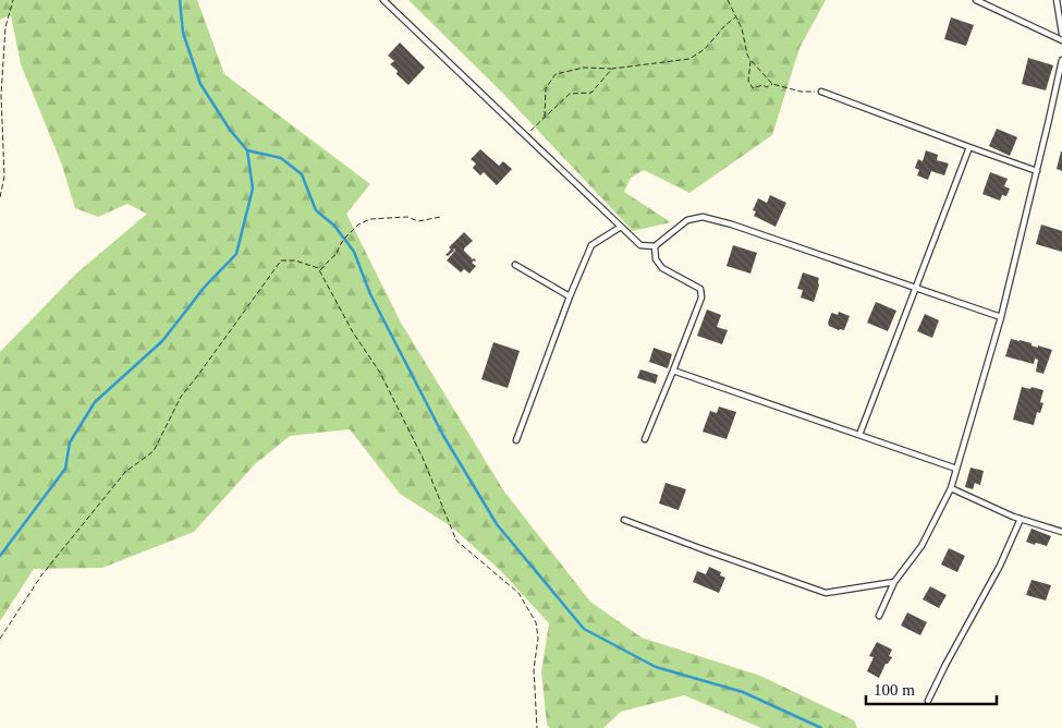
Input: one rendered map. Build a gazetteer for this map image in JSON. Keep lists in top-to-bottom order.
{
  "scale_bar": "100 m"
}
